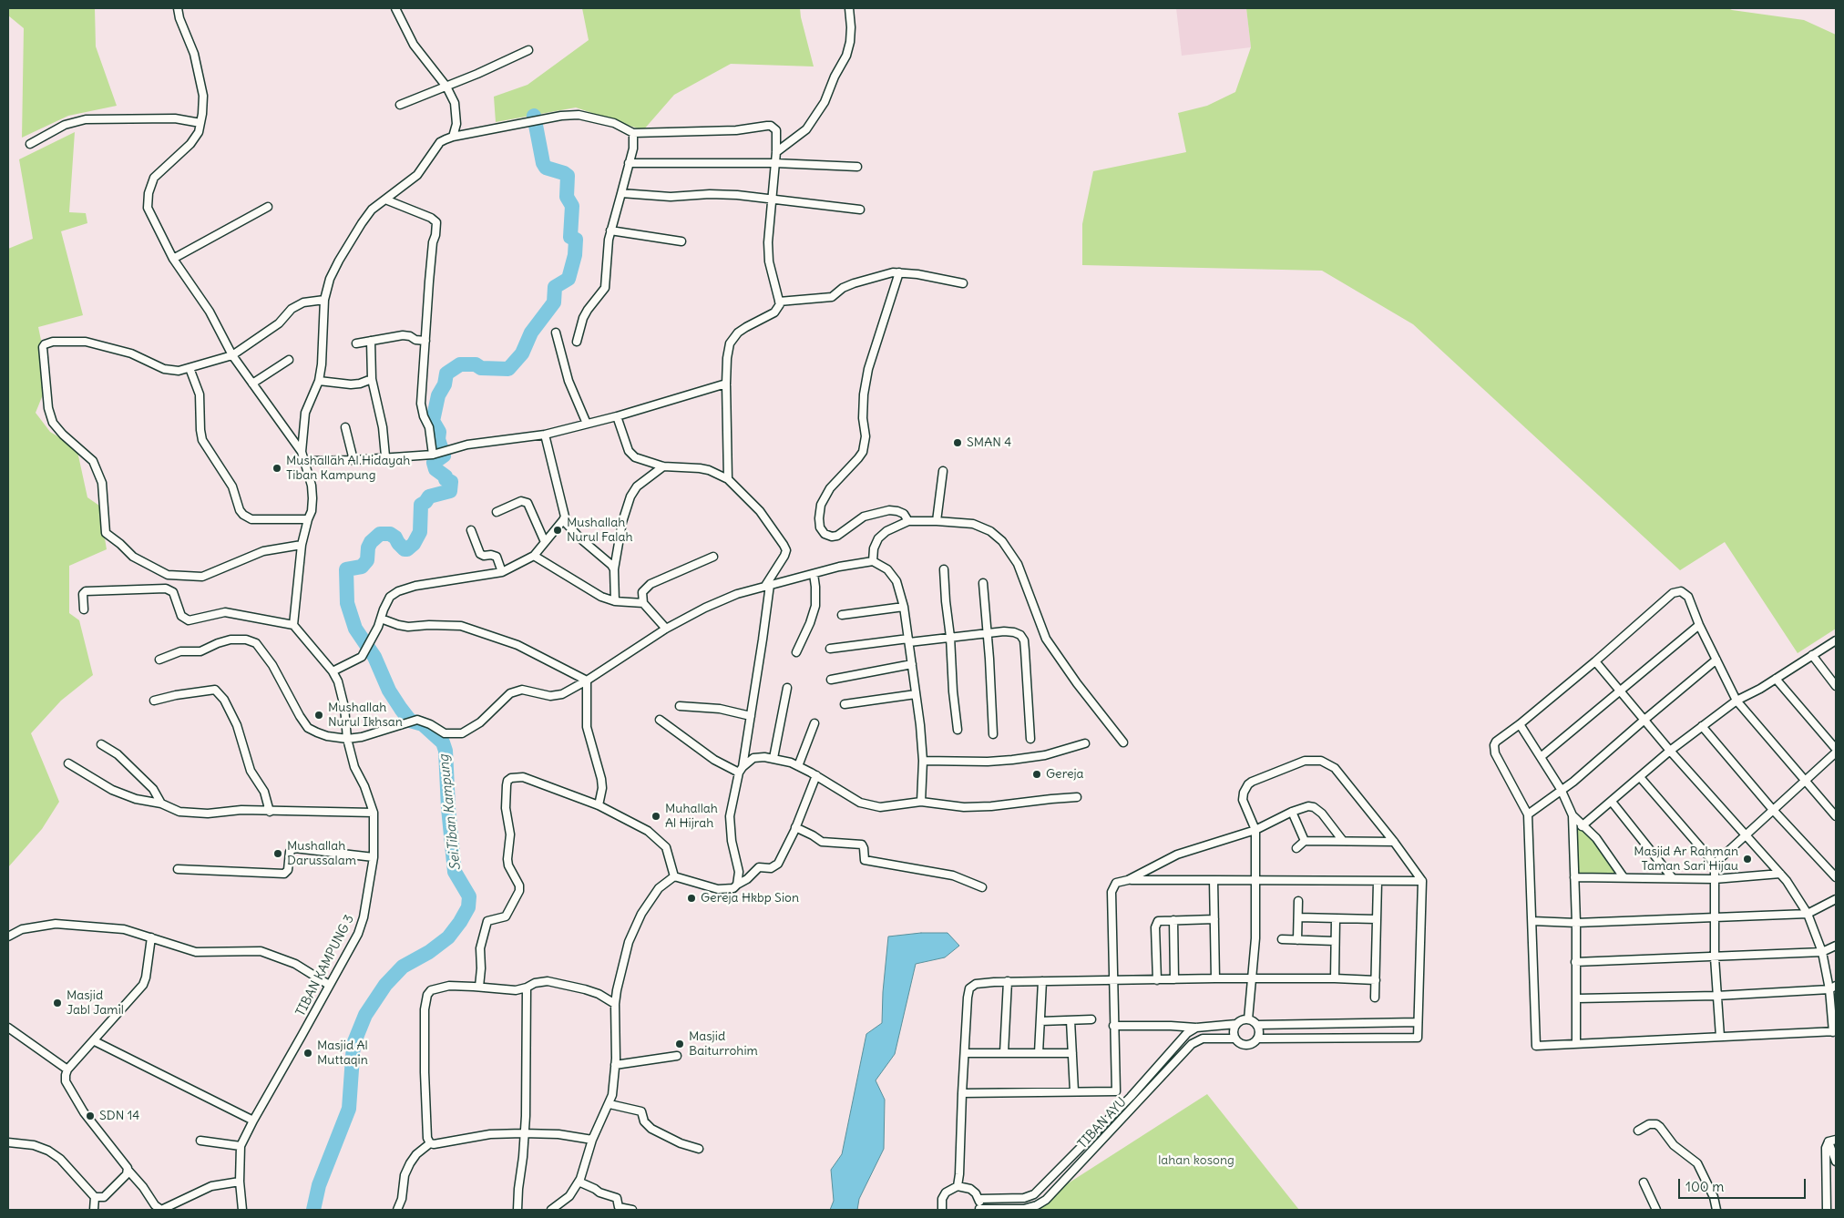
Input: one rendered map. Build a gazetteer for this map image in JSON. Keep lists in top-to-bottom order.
{
  "streets": {
    "street": ["TIBAN KAMPUNG 3", "TIBAN AYU"]
  },
  "water": ["Sei.Tiban Kampung"],
  "parks": ["lahan kosong"],
  "places": [
    "SMAN 4",
    "Mushallah Al Hidayah Tiban Kampung",
    "Mushallah Nurul Falah",
    "Mushallah Nurul Ikhsan",
    "Gereja",
    "Muhallah Al Hijrah",
    "Mushallah Darussalam",
    "Masjid Ar Rahman Taman Sari Hijau",
    "Gereja Hkbp Sion",
    "Masjid Jabl Jamil",
    "Masjid Baiturrohim",
    "Masjid Al Muttaqin",
    "SDN 14"
  ],
  "scale_bar": "100 m"
}
